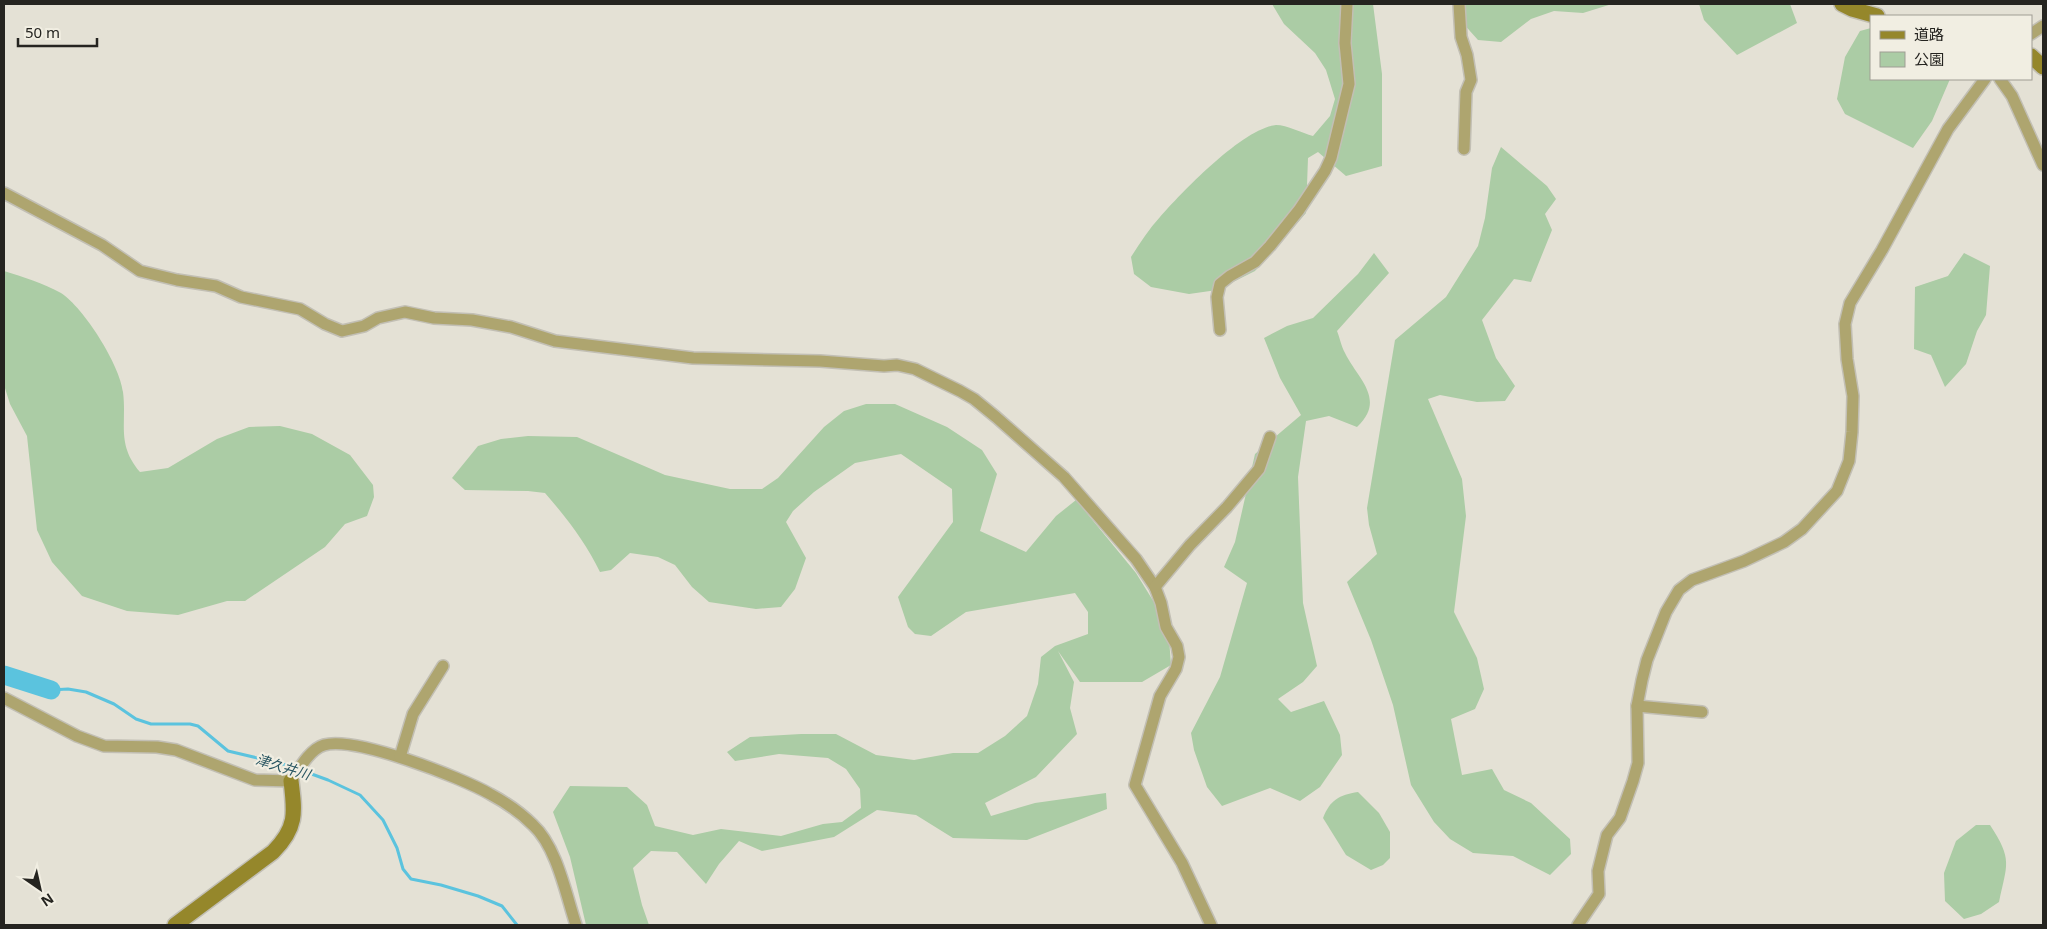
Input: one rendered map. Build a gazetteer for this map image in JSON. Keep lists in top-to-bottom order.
{
  "water": ["津久井川"],
  "legend": ["道路", "公園"],
  "scale_bar": "50 m",
  "north": "bottom right"
}
